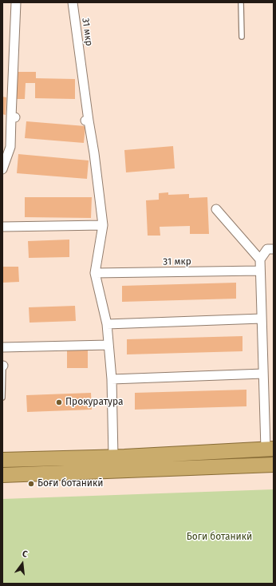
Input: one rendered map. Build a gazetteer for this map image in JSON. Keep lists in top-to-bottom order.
{
  "streets": {
    "street": ["31 мкр"]
  },
  "parks": ["Боги ботаникй"],
  "places": ["Прокуратура", "Боғи ботаникӣ"],
  "north": "top"
}
